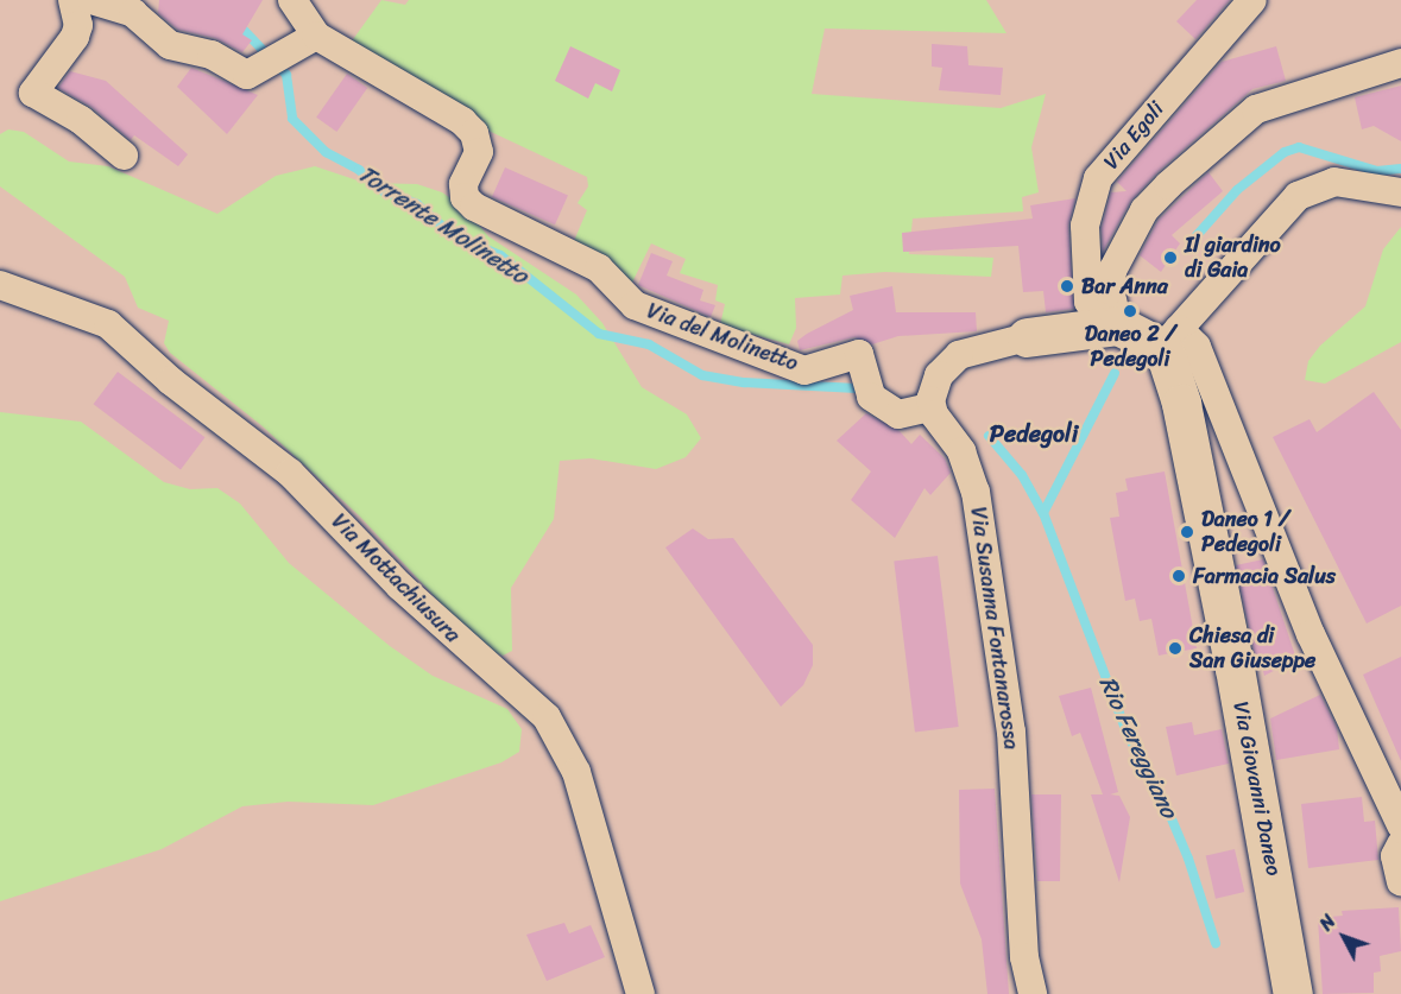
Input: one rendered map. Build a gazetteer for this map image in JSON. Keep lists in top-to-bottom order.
{
  "streets": {
    "street": [
      "Via Egoli",
      "Via del Molinetto",
      "Via Mottachiusura",
      "Via Susanna Fontanarossa",
      "Via Giovanni Daneo"
    ]
  },
  "crossings": [
    ["Via del Molinetto", "Via Susanna Fontanarossa"]
  ],
  "districts": ["Pedegoli"],
  "water": ["Torrente Molinetto", "Rio Fereggiano"],
  "places": [
    "Il giardino di Gaia",
    "Bar Anna",
    "Daneo 2 / Pedegoli",
    "Daneo 1 / Pedegoli",
    "Farmacia Salus",
    "Chiesa di San Giuseppe"
  ],
  "north": "top left"
}
